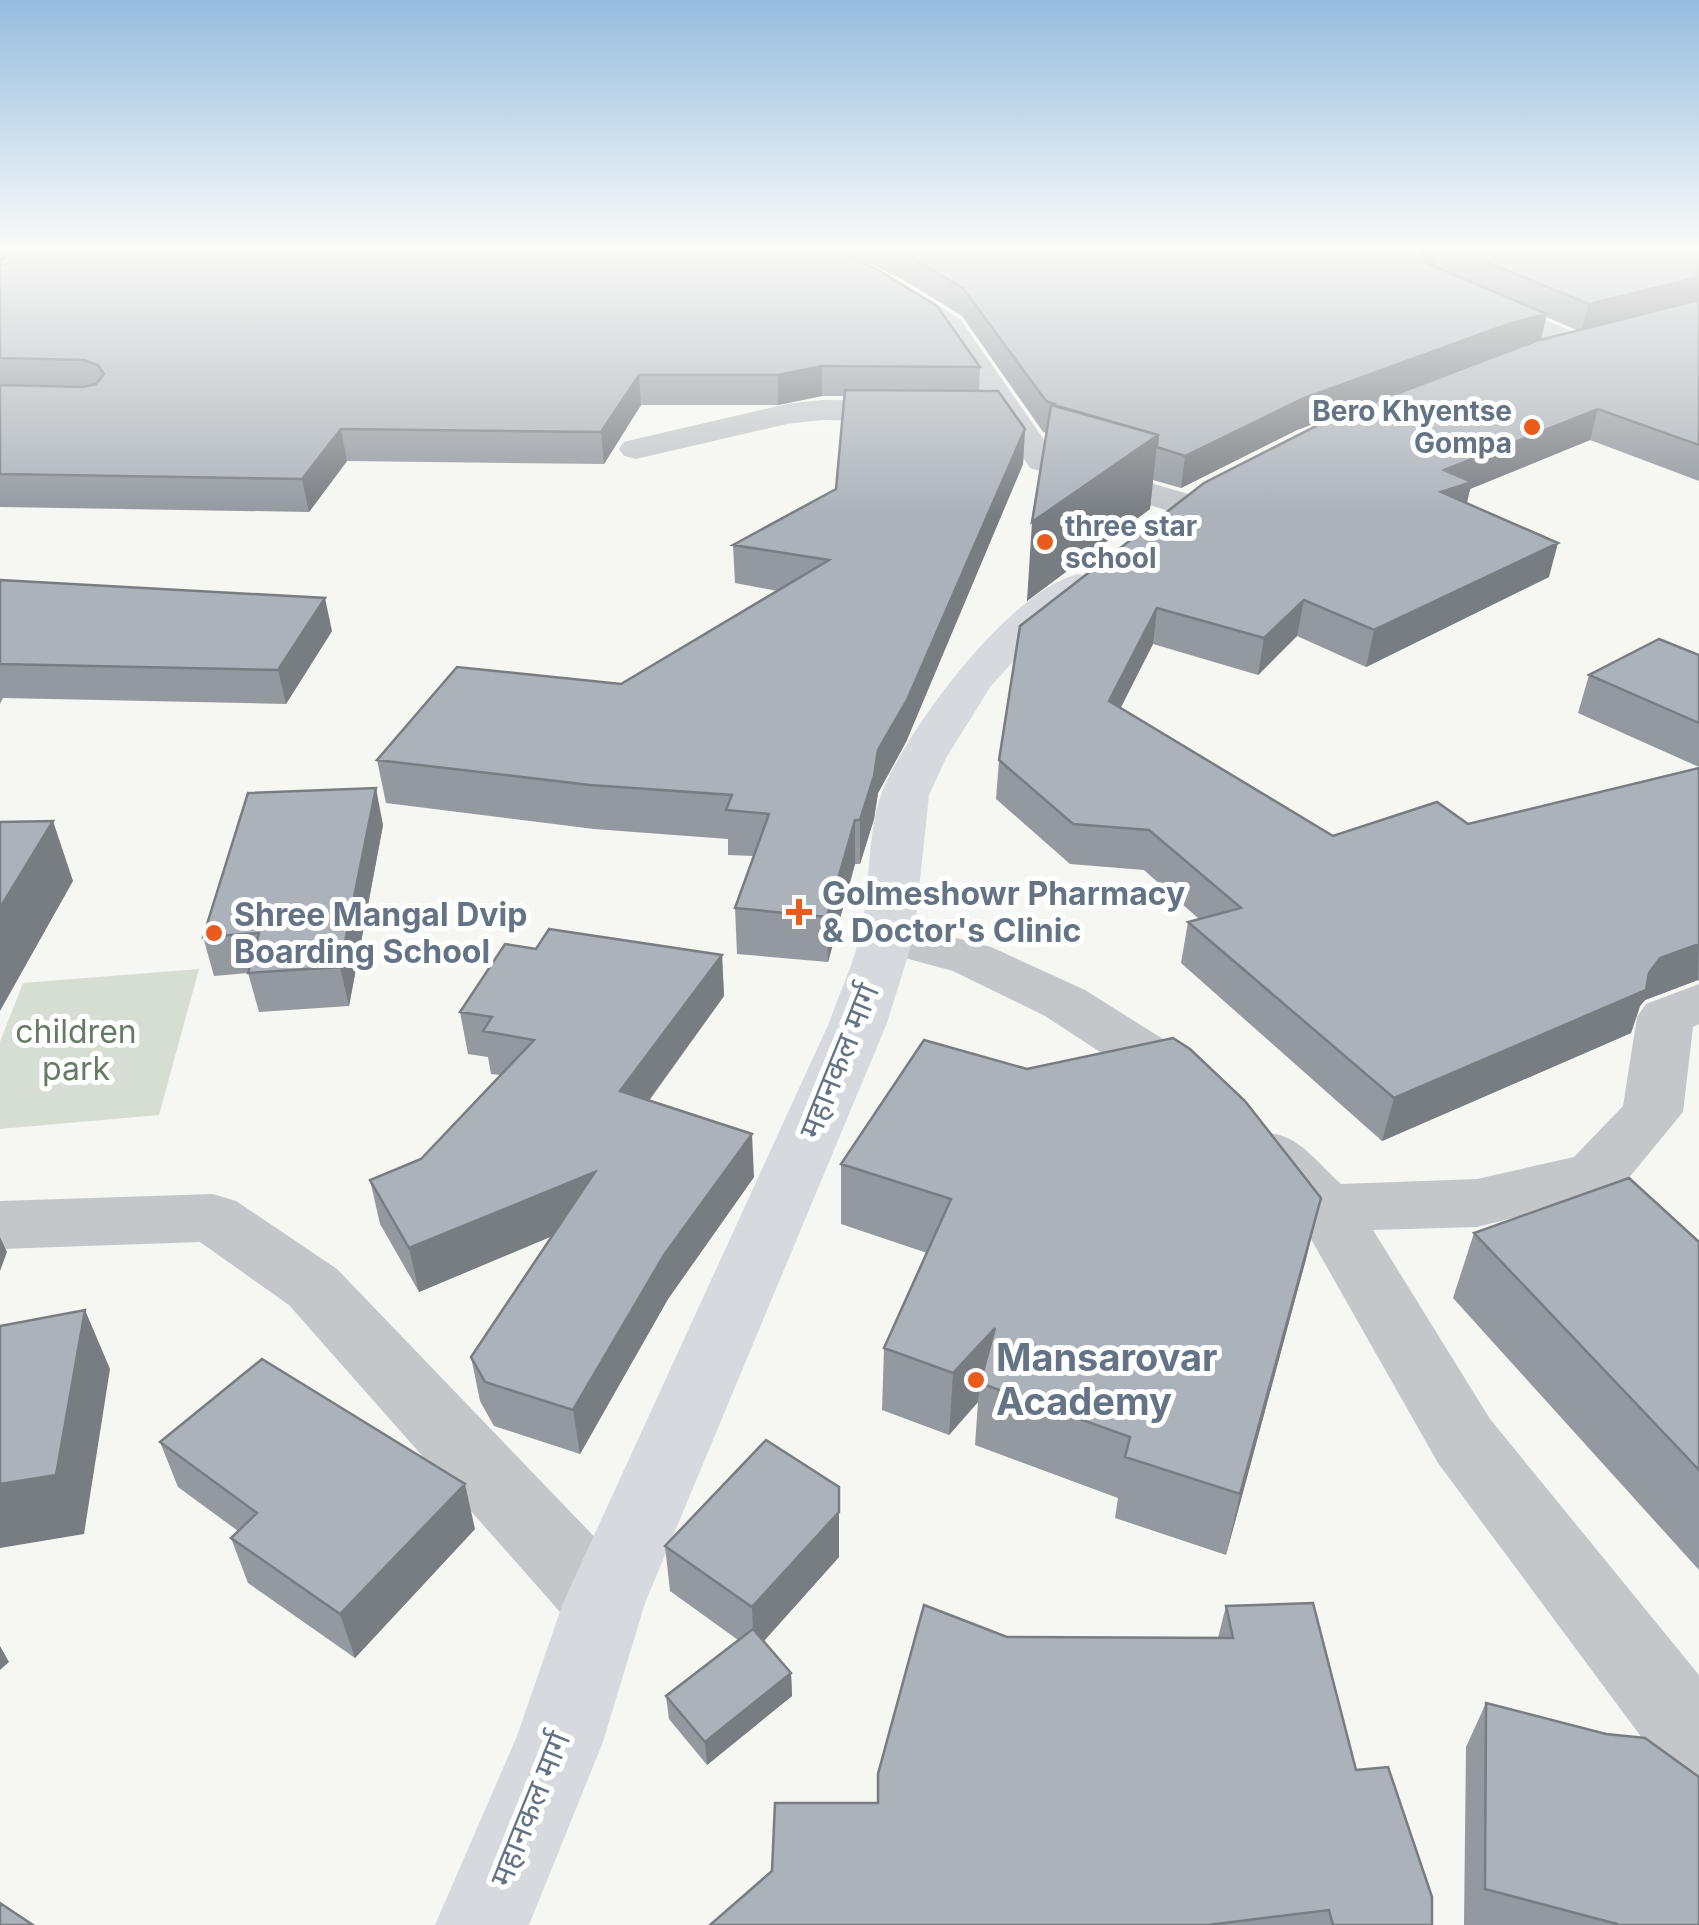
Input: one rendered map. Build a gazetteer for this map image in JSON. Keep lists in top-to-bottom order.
{
  "streets": {
    "main road": ["महानकल मार्ग"]
  },
  "parks": ["children park"],
  "places": {
    "other": [
      "Bero Khyentse Gompa",
      "three star school",
      "Shree Mangal Dvip Boarding School",
      "Mansarovar Academy"
    ],
    "health": ["Golmeshowr Pharmacy & Doctor's Clinic"]
  }
}
